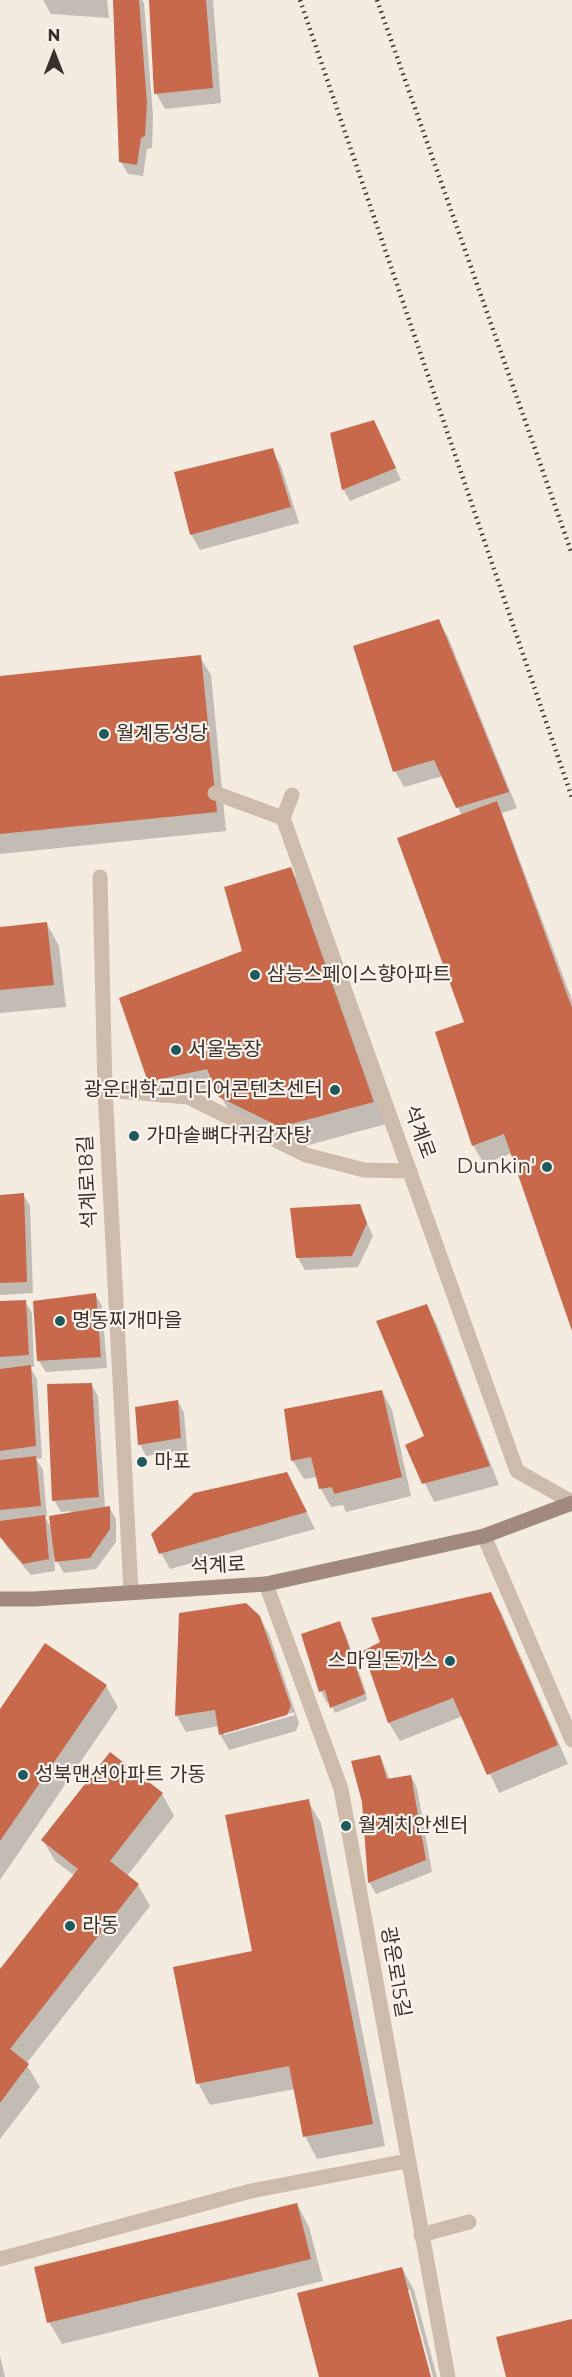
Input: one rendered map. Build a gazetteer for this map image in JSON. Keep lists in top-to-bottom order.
{
  "streets": {
    "street": ["석계로", "석계로18길", "광운로15길"]
  },
  "crossings": [
    ["석계로", "석계로18길"],
    ["석계로", "광운로15길"]
  ],
  "places": [
    "월계동성당",
    "삼능스페이스향아파트",
    "서울농장",
    "광운대학교미디어콘텐츠센터",
    "가마솥뼈다귀감자탕",
    "Dunkin'",
    "명동찌개마을",
    "마포",
    "스마일돈까스",
    "성북맨션아파트 가동",
    "월계치안센터",
    "라동"
  ],
  "north": "top"
}
